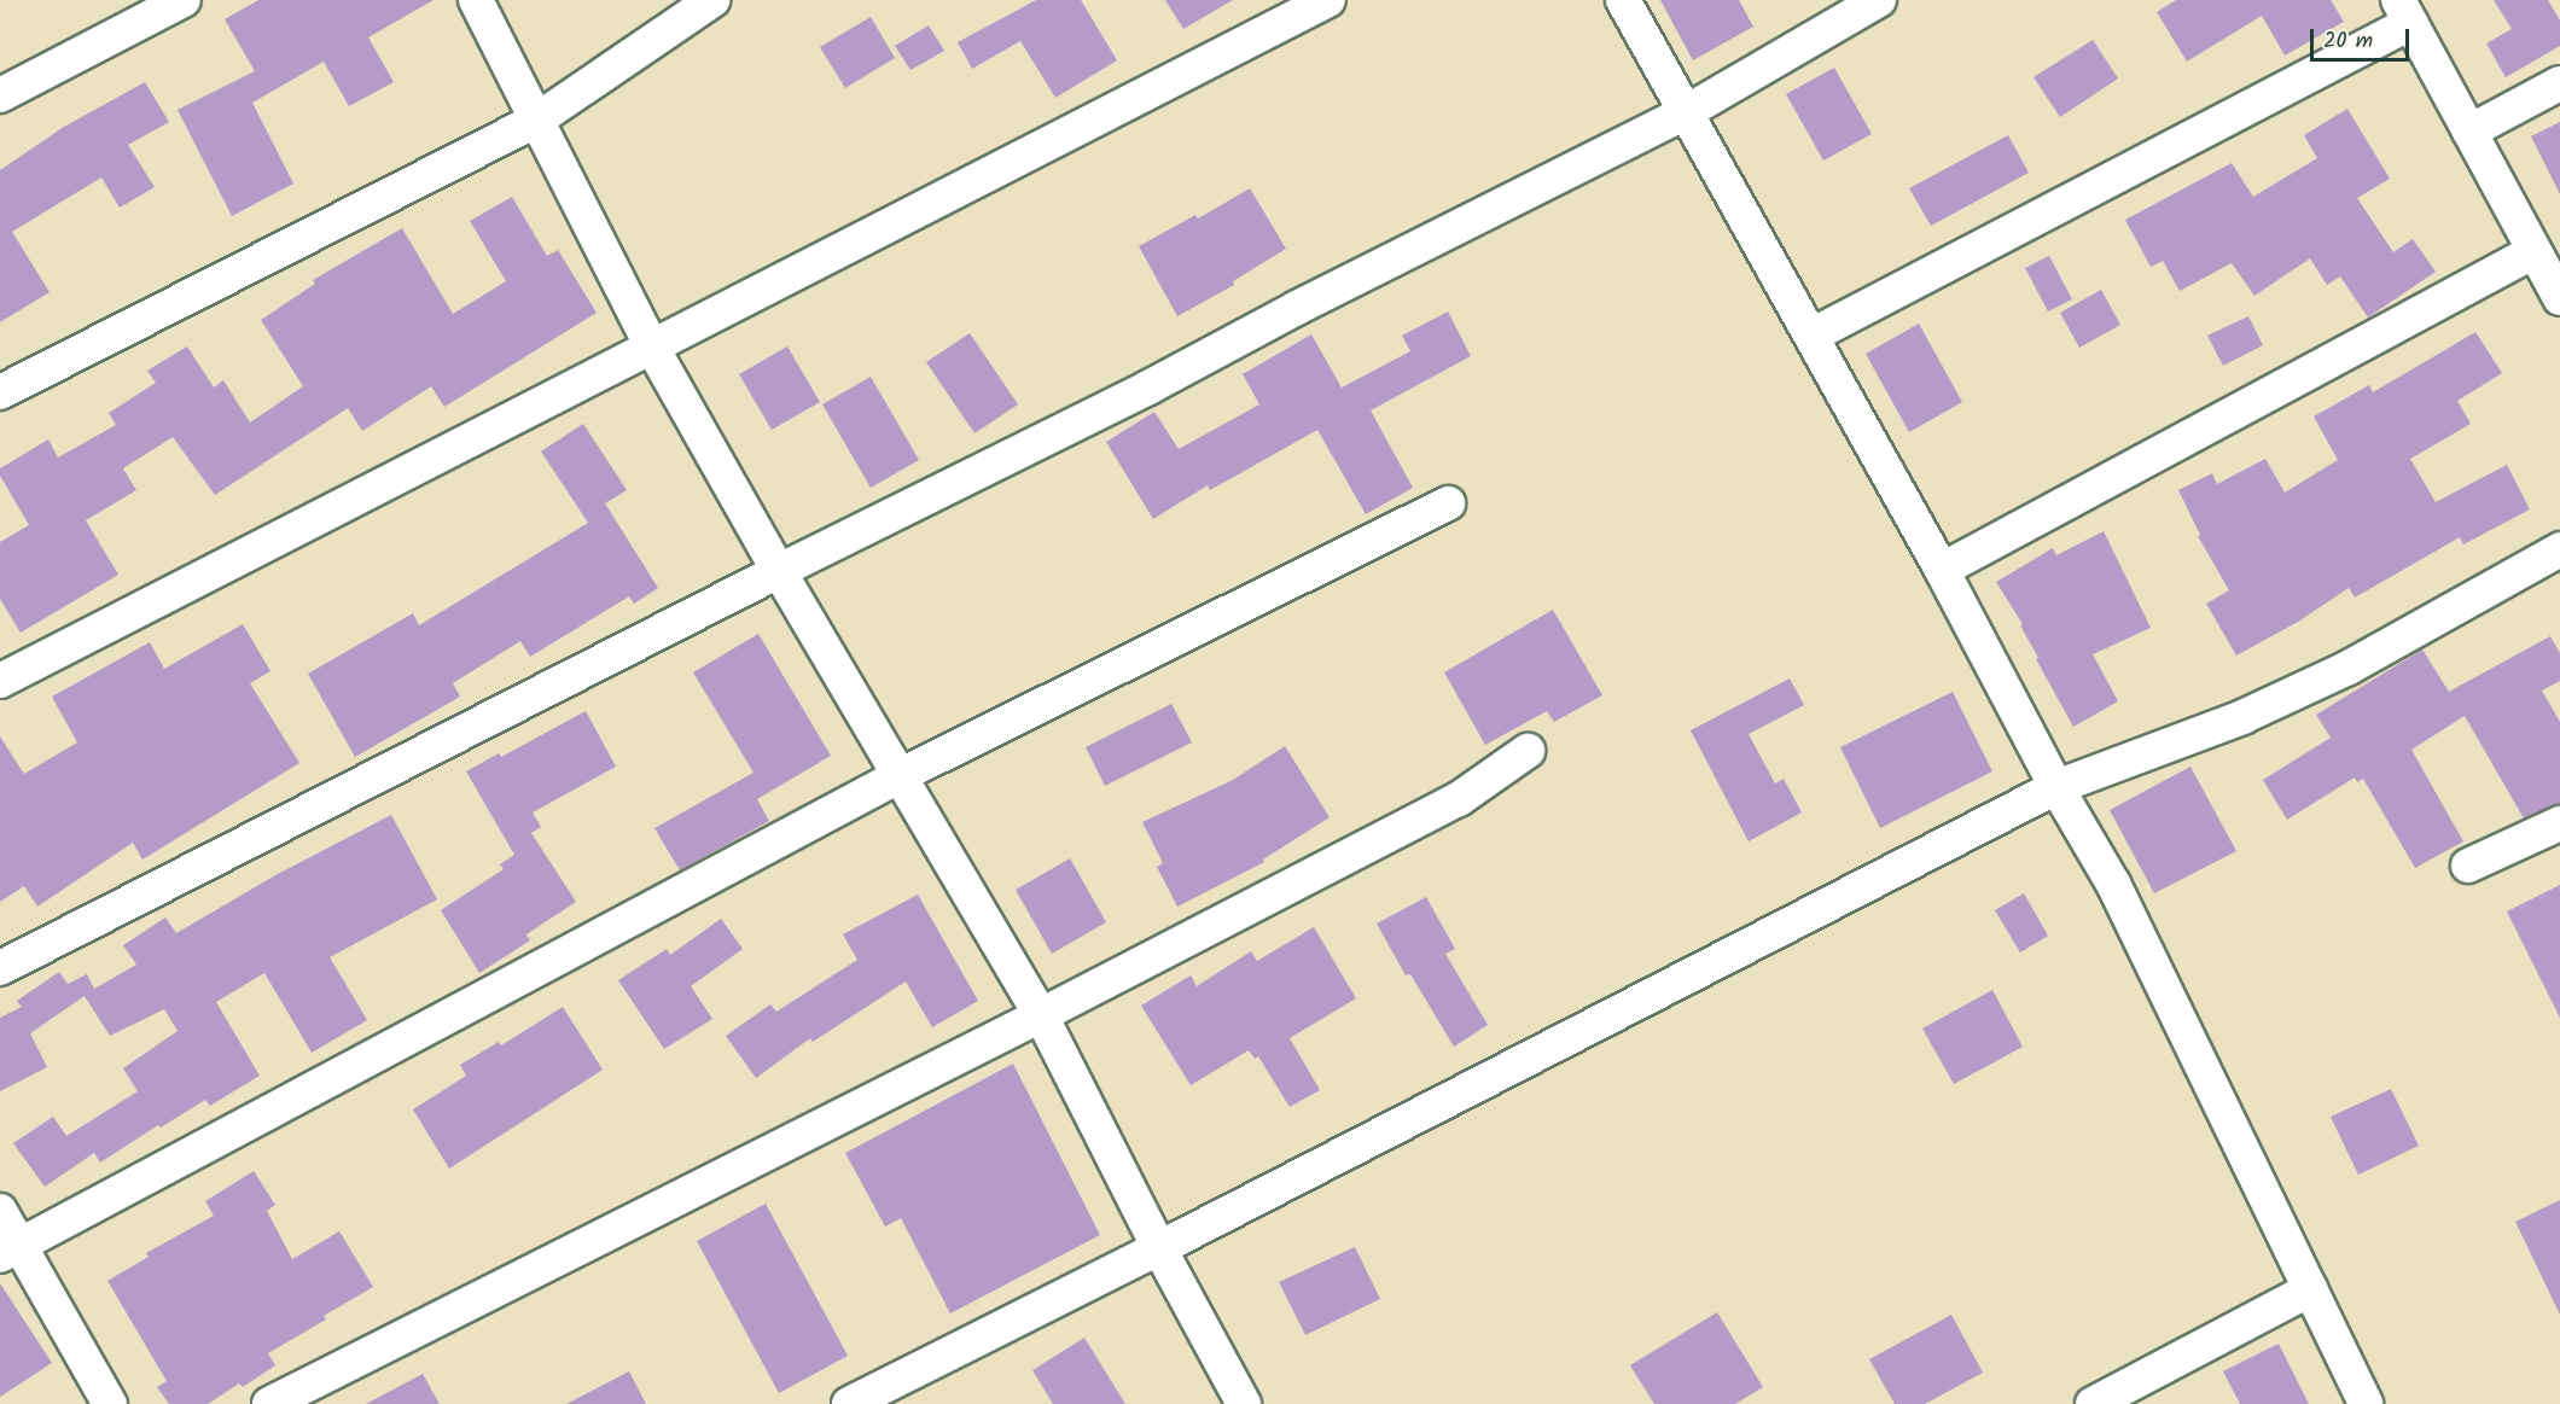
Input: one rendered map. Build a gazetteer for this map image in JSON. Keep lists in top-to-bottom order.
{
  "scale_bar": "20 m"
}
